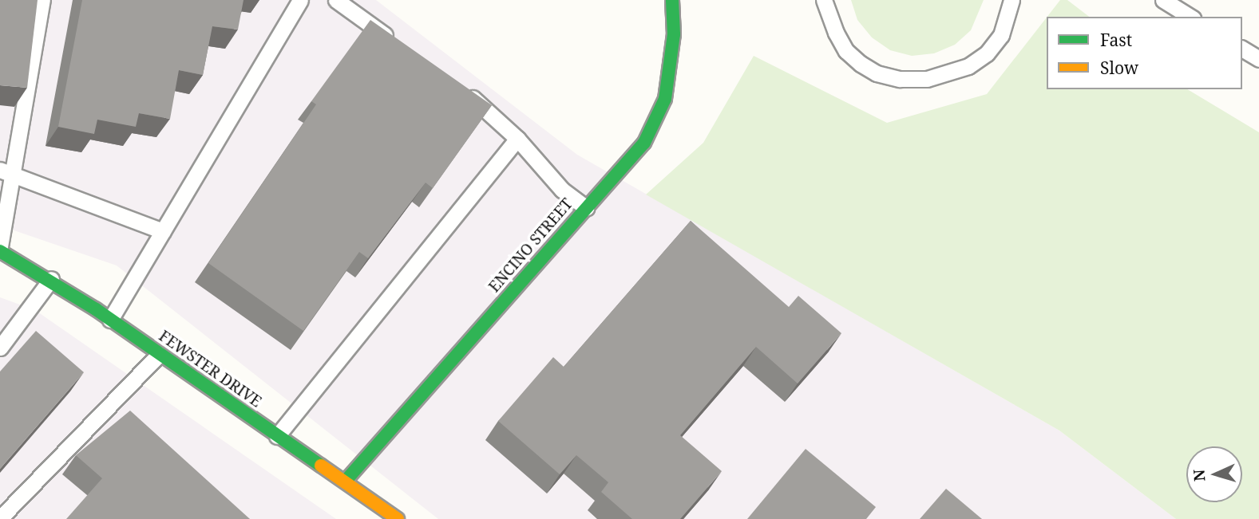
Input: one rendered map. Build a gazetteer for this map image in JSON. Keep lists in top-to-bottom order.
{
  "streets": {
    "street": ["ENCINO STREET", "FEWSTER DRIVE"]
  },
  "crossings": [
    ["ENCINO STREET", "FEWSTER DRIVE"]
  ],
  "legend": ["Fast", "Slow"],
  "north": "left"
}
